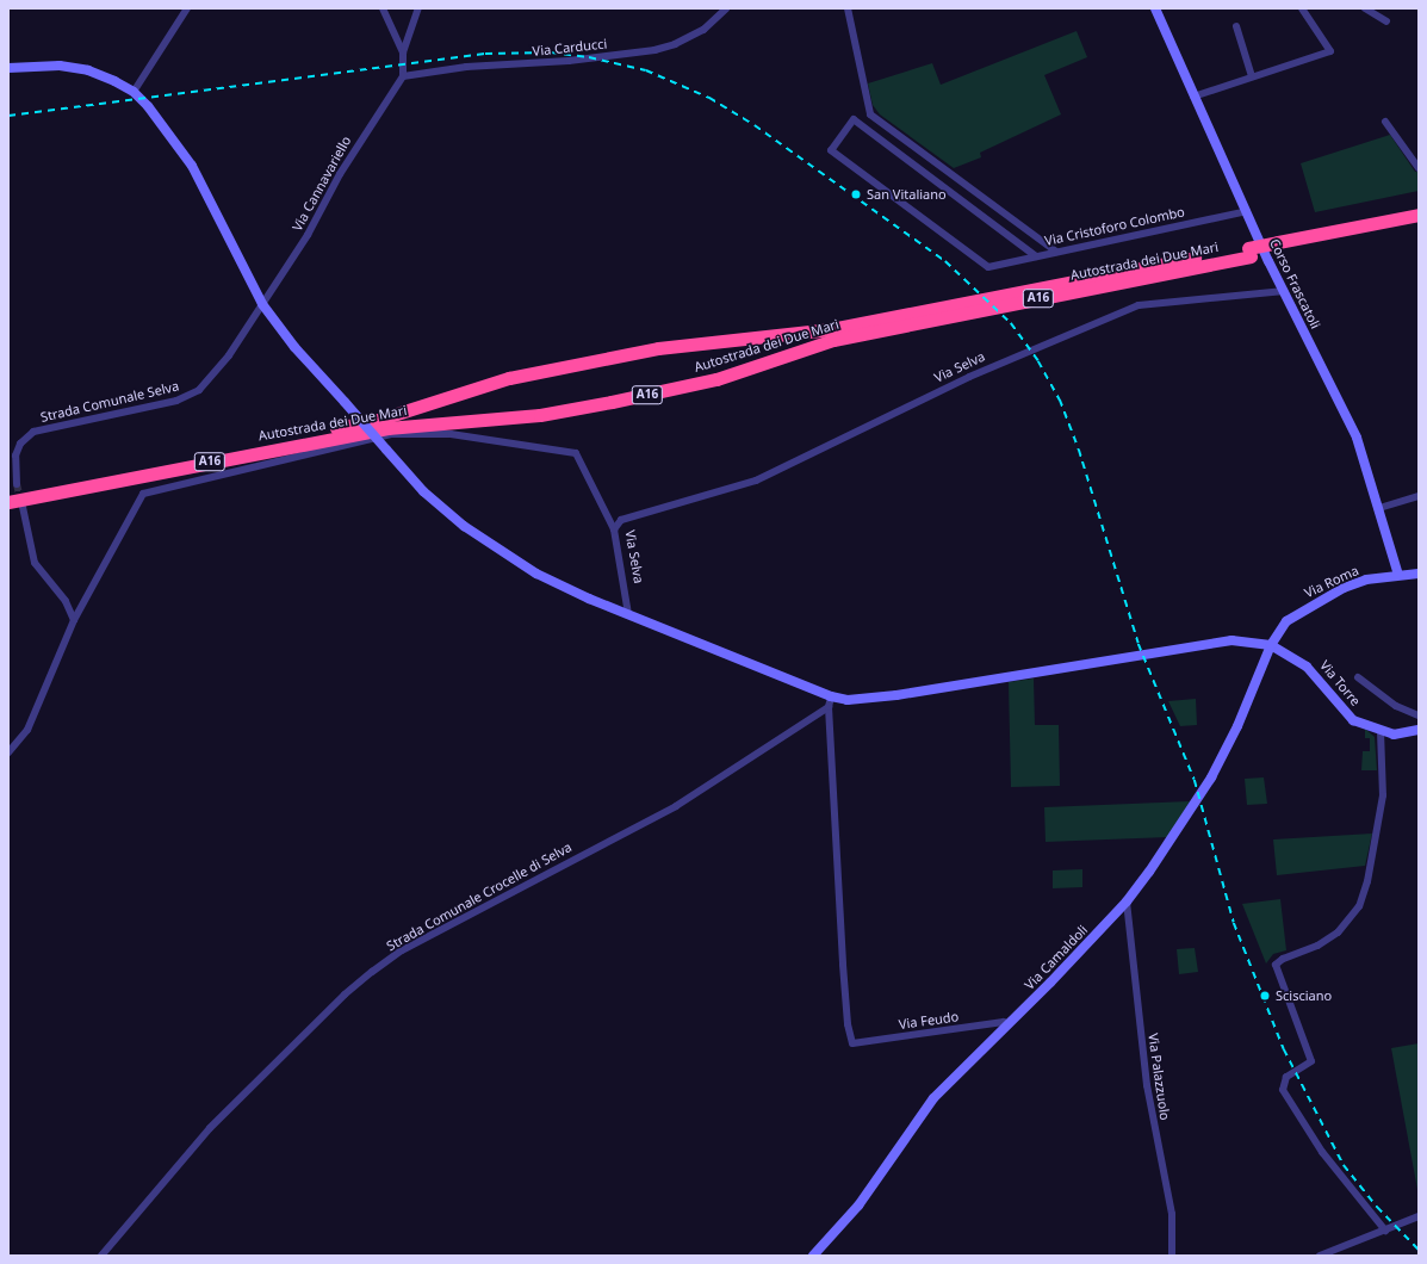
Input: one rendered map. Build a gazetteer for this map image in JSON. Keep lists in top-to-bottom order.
{
  "streets": {
    "highway": ["Autostrada dei Due Mari", "A16"],
    "street": [
      "Via Carducci",
      "Via Cannavariello",
      "Via Cristoforo Colombo",
      "Corso Frascatoli",
      "Via Selva",
      "Strada Comunale Selva",
      "Via Roma",
      "Via Torre",
      "Strada Comunale Crocelle di Selva",
      "Via Camaldoli",
      "Via Feudo",
      "Via Palazzuolo"
    ]
  },
  "crossings": [
    ["Via Carducci", "Via Cannavariello"],
    ["Via Cannavariello", "Strada Comunale Selva"],
    ["Via Cristoforo Colombo", "Corso Frascatoli"],
    ["Autostrada dei Due Mari", "Strada Comunale Selva"],
    ["Corso Frascatoli", "Via Selva"],
    ["Corso Frascatoli", "Via Roma"],
    ["Via Roma", "Via Torre"],
    ["Via Roma", "Via Camaldoli"],
    ["Via Torre", "Via Camaldoli"],
    ["Strada Comunale Crocelle di Selva", "Via Feudo"],
    ["Via Camaldoli", "Via Feudo"],
    ["Via Camaldoli", "Via Palazzuolo"]
  ],
  "places": ["San Vitaliano", "Scisciano"]
}
